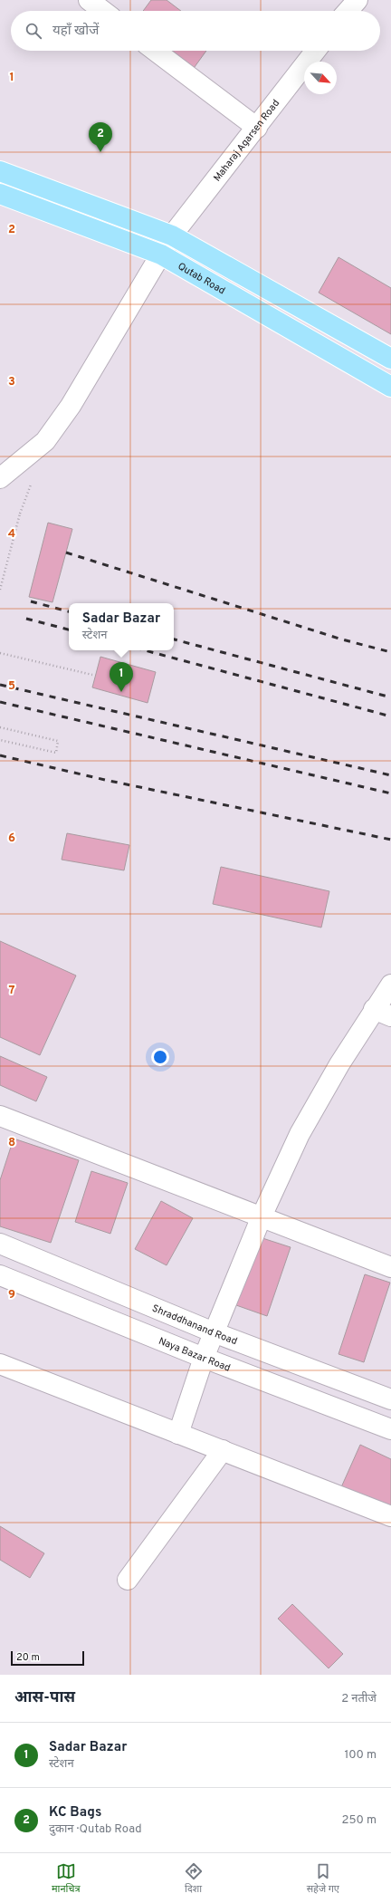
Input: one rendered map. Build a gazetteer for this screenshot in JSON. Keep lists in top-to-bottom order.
{
  "streets": {
    "main road": ["Qutab Road"],
    "street": ["Maharaj Agarsen Road", "Shraddhanand Road", "Naya Bazar Road"]
  },
  "crossings": [
    ["Maharaj Agarsen Road", "Qutab Road"]
  ],
  "scale_bar": "20 m",
  "north": "bottom right",
  "page": {
    "search": "यहाँ खोजें",
    "pins": ["2", "1"],
    "popup": ["Sadar Bazar", "स्टेशन"],
    "scale": "20 m",
    "heading": ["आस-पास", "2 नतीजे"],
    "list": [
      {
        "mark": "1",
        "name": "Sadar Bazar",
        "note": "स्टेशन",
        "value": "100 m"
      },
      {
        "mark": "2",
        "name": "KC Bags",
        "note": "दुकान · Qutab Road",
        "value": "250 m"
      }
    ],
    "nav": ["मानचित्र", "दिशा", "सहेजे गए"]
  },
  "grid": {
    "rows": [
      "1",
      "2",
      "3",
      "4",
      "5",
      "6",
      "7",
      "8",
      "9"
    ]
  }
}
